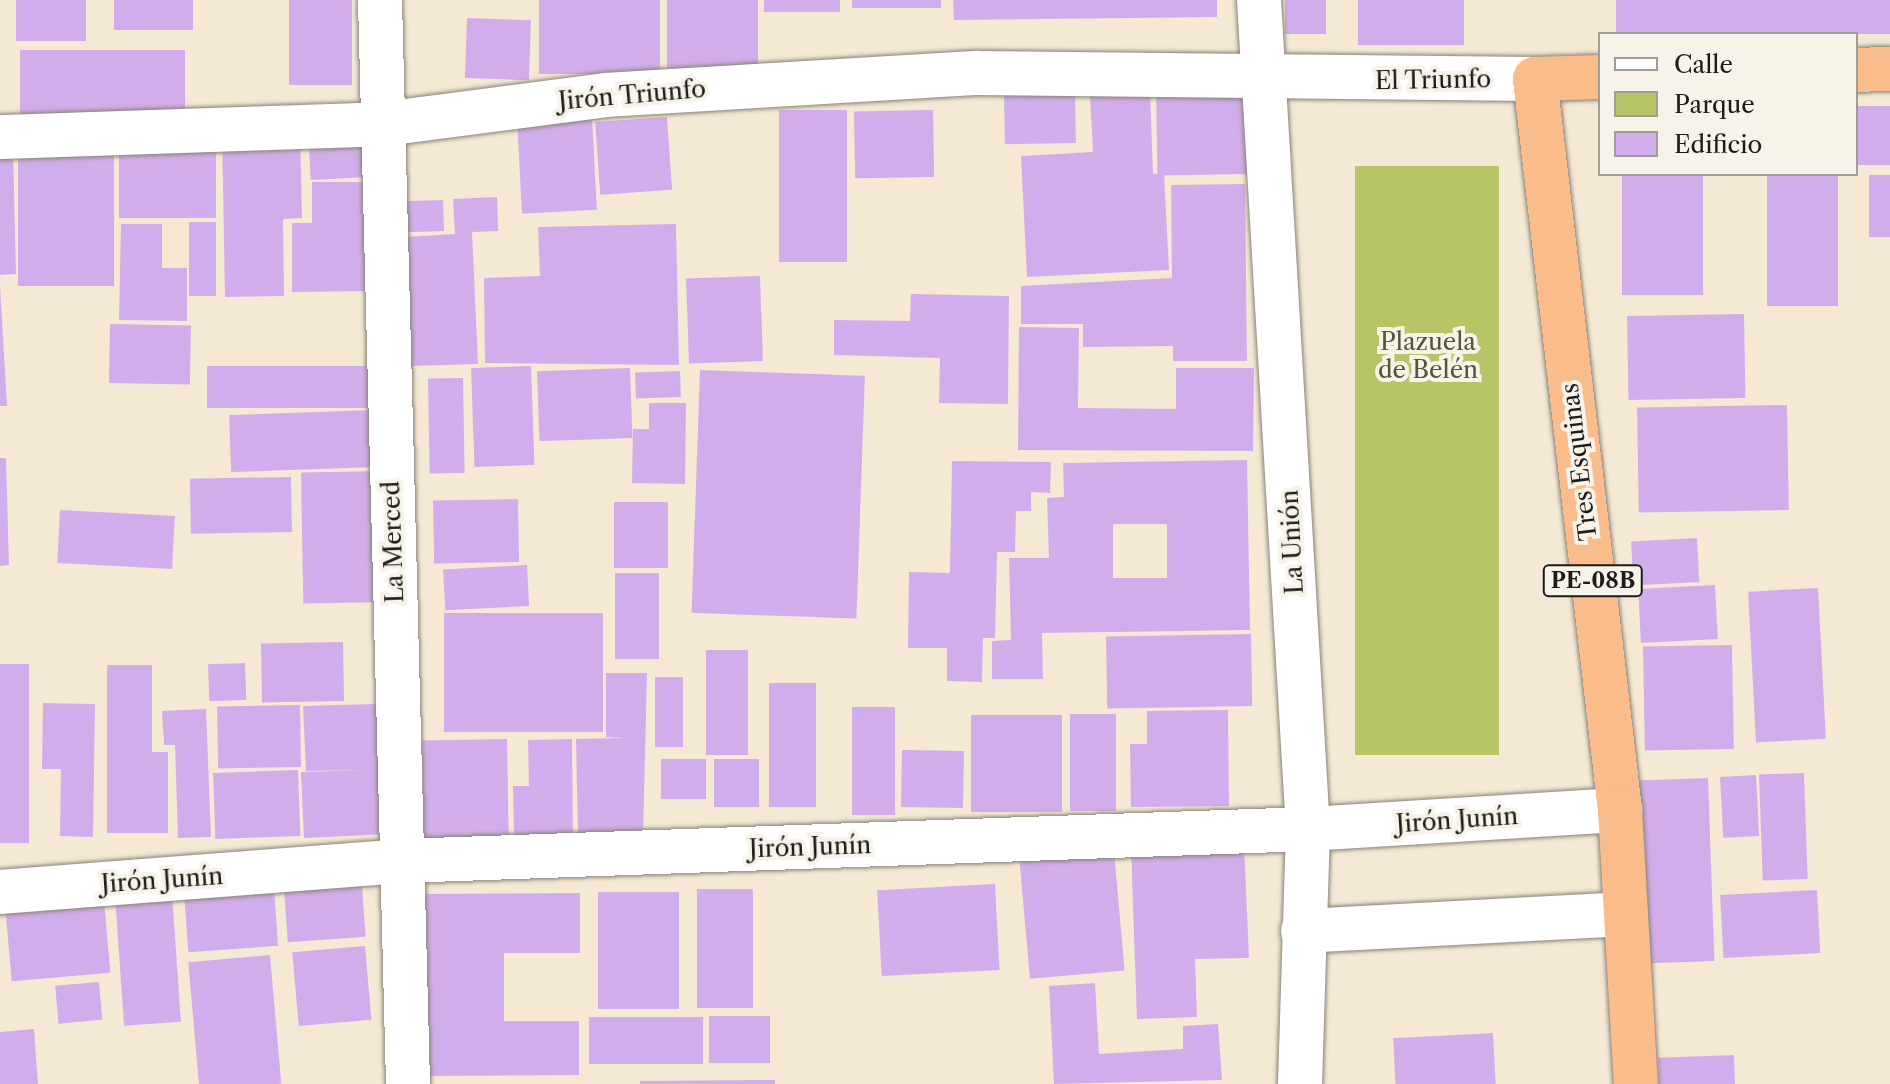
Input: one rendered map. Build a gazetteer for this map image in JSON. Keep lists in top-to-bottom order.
{
  "streets": {
    "highway": ["El Triunfo", "Tres Esquinas", "PE-08B"],
    "street": [
      "Jirón Triunfo",
      "La Merced",
      "La Unión",
      "Jirón Junín"
    ]
  },
  "crossings": [
    ["El Triunfo", "Jirón Triunfo"],
    ["El Triunfo", "Tres Esquinas"],
    ["El Triunfo", "La Unión"],
    ["Jirón Triunfo", "La Merced"],
    ["Jirón Triunfo", "La Unión"],
    ["Tres Esquinas", "Jirón Junín"],
    ["La Merced", "Jirón Junín"],
    ["La Unión", "Jirón Junín"]
  ],
  "parks": ["Plazuela de Belén"],
  "legend": ["Calle", "Parque", "Edificio"]
}
